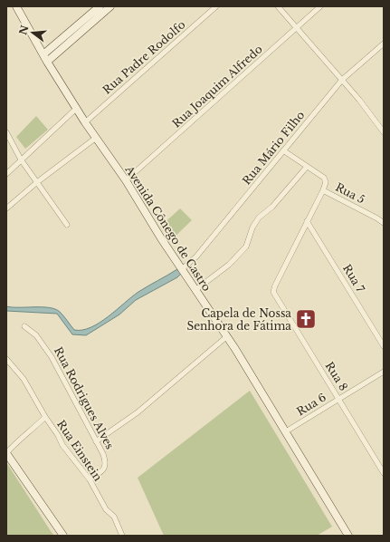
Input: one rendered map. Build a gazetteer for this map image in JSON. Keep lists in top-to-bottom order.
{
  "streets": {
    "main road": ["Avenida Cônego de Castro"],
    "street": [
      "Rua Padre Rodolfo",
      "Rua Joaquim Alfredo",
      "Rua Mário Filho",
      "Rua 5",
      "Rua 7",
      "Rua 8",
      "Rua Rodrigues Alves",
      "Rua 6",
      "Rua Einstein"
    ]
  },
  "crossings": [
    ["Rua Padre Rodolfo", "Avenida Cônego de Castro"],
    ["Rua Joaquim Alfredo", "Avenida Cônego de Castro"],
    ["Rua Mário Filho", "Rua 5"],
    ["Rua Mário Filho", "Avenida Cônego de Castro"],
    ["Avenida Cônego de Castro", "Rua 6"],
    ["Rua 7", "Rua 8"],
    ["Rua 8", "Rua 6"],
    ["Rua Rodrigues Alves", "Rua Einstein"]
  ],
  "places": {
    "church": ["Capela de Nossa Senhora de Fátima"]
  },
  "north": "left"
}
